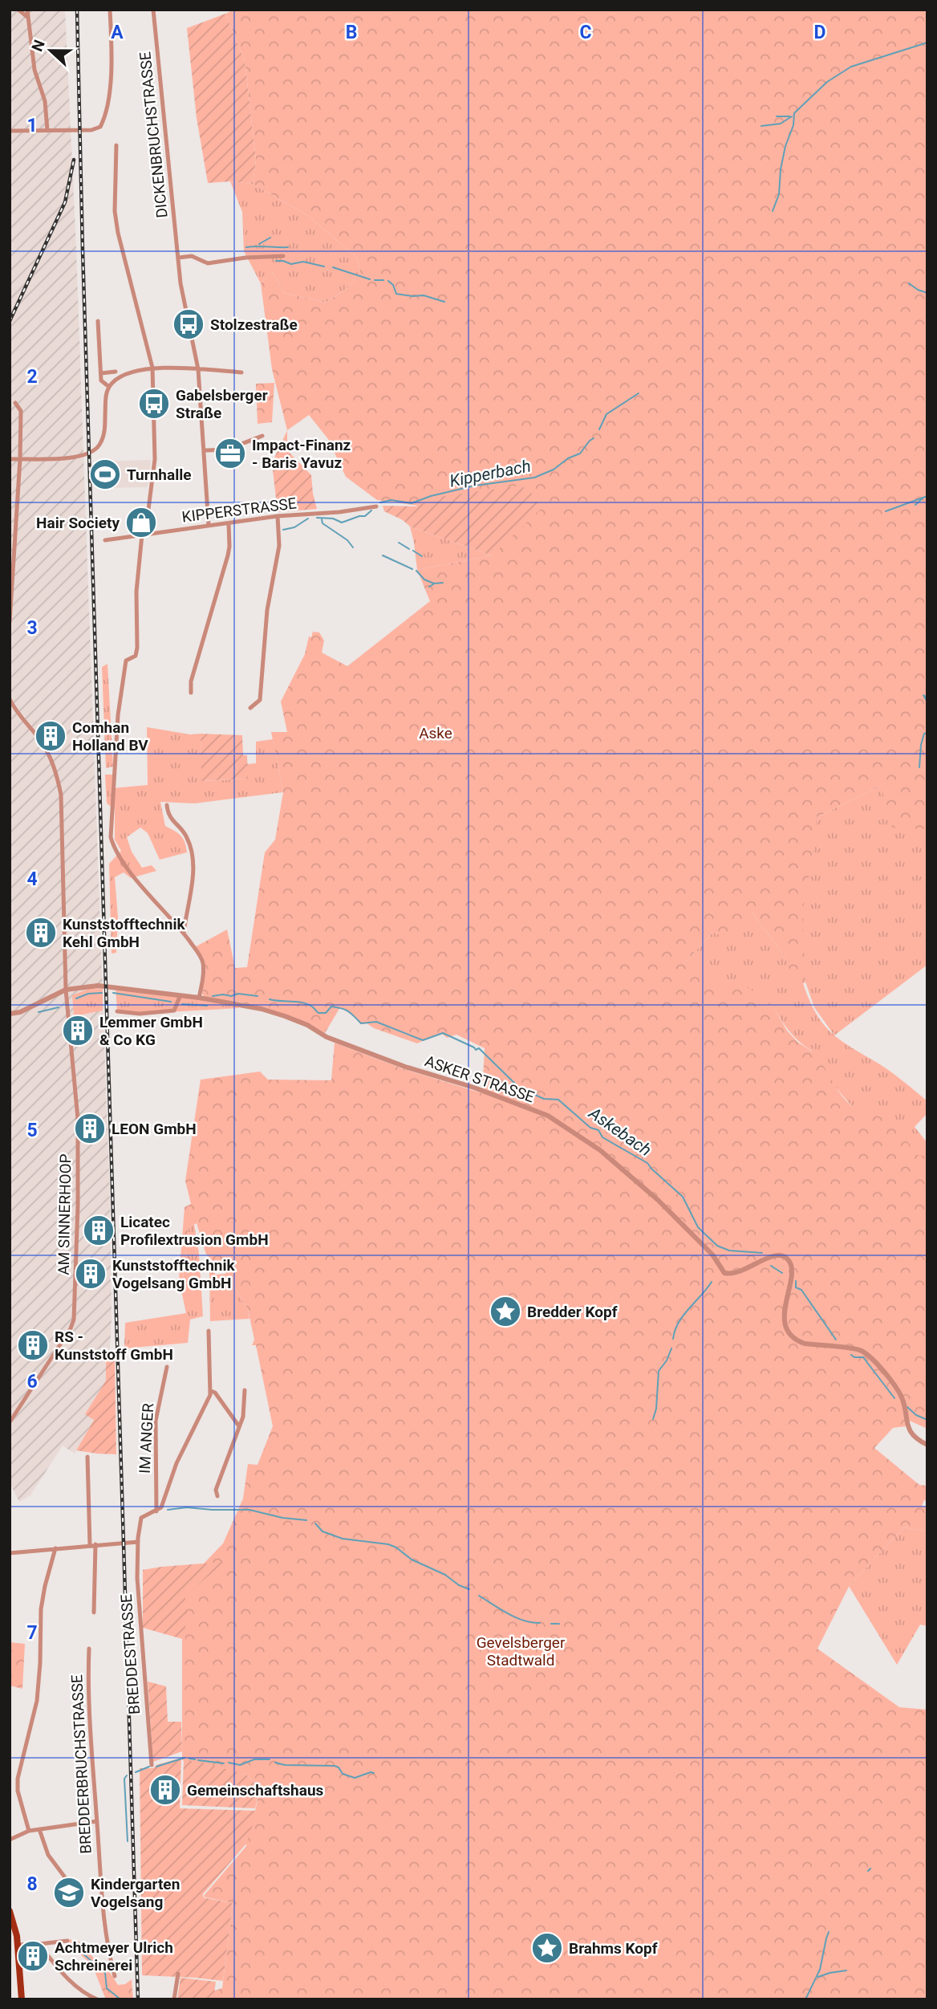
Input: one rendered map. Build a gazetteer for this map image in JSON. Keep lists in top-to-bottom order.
{
  "streets": {
    "street": [
      "DICKENBRUCHSTRASSE",
      "KIPPERSTRASSE",
      "ASKER STRASSE",
      "AM SINNERHOOP",
      "IM ANGER",
      "BREDDESTRASSE",
      "BREDDERBRUCHSTRASSE"
    ]
  },
  "crossings": [
    ["DICKENBRUCHSTRASSE", "KIPPERSTRASSE"],
    ["ASKER STRASSE", "AM SINNERHOOP"],
    ["IM ANGER", "BREDDESTRASSE"]
  ],
  "water": ["Kipperbach", "Askebach"],
  "parks": ["Aske", "Gevelsberger Stadtwald"],
  "places": {
    "bus stop": ["Stolzestraße", "Gabelsberger Straße"],
    "office": ["Impact-Finanz - Baris Yavuz"],
    "sports": ["Turnhalle"],
    "shop": ["Hair Society"],
    "building": [
      "Comhan Holland BV",
      "Kunststofftechnik Kehl GmbH",
      "Lemmer GmbH & Co KG",
      "LEON GmbH",
      "Licatec Profilextrusion GmbH",
      "Kunststofftechnik Vogelsang GmbH",
      "RS - Kunststoff GmbH",
      "Gemeinschaftshaus",
      "Achtmeyer Ulrich Schreinerei"
    ],
    "place": ["Bredder Kopf", "Brahms Kopf"],
    "school or university": ["Kindergarten Vogelsang"]
  },
  "north": "left",
  "grid": {
    "columns": [
      "A",
      "B",
      "C",
      "D"
    ],
    "rows": [
      "1",
      "2",
      "3",
      "4",
      "5",
      "6",
      "7",
      "8"
    ]
  }
}
